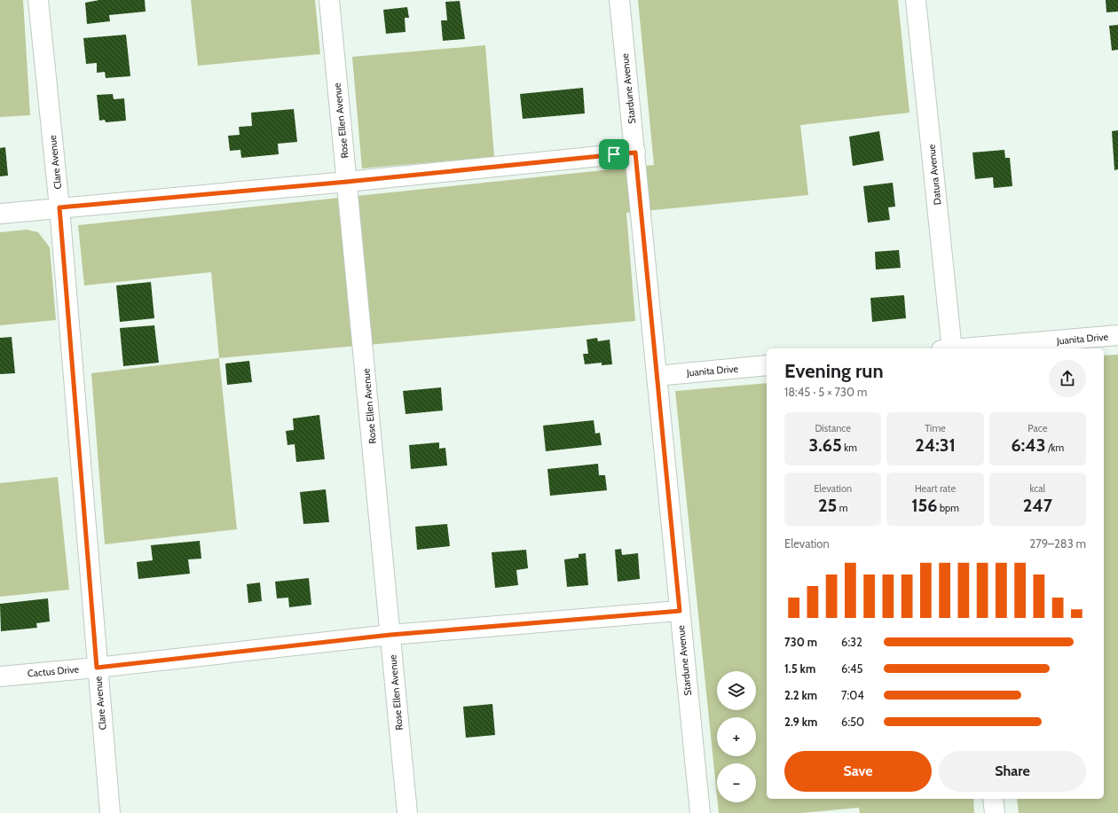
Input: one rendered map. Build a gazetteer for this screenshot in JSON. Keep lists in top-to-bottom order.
{
  "streets": {
    "street": [
      "Stardune Avenue",
      "Rose Ellen Avenue",
      "Clare Avenue",
      "Datura Avenue",
      "Juanita Drive",
      "Cactus Drive"
    ]
  },
  "crossings": [
    ["Stardune Avenue", "Juanita Drive"],
    ["Stardune Avenue", "Cactus Drive"],
    ["Rose Ellen Avenue", "Cactus Drive"],
    ["Clare Avenue", "Cactus Drive"]
  ],
  "page": {
    "heading": ["Evening run", "18:45 · 5 × 730 m"],
    "stats": [
      ["Distance", "3.65 km"],
      ["Time", "24:31"],
      ["Pace", "6:43 /km"],
      ["Elevation", "25 m"],
      ["Heart rate", "156 bpm"],
      ["kcal", "247"]
    ],
    "chart": ["Elevation", "279–283 m"],
    "list": [
      {
        "name": "730 m",
        "note": "6:32"
      },
      {
        "name": "1.5 km",
        "note": "6:45"
      },
      {
        "name": "2.2 km",
        "note": "7:04"
      },
      {
        "name": "2.9 km",
        "note": "6:50"
      }
    ],
    "map_buttons": ["+", "−"],
    "buttons": ["Save", "Share"]
  }
}
